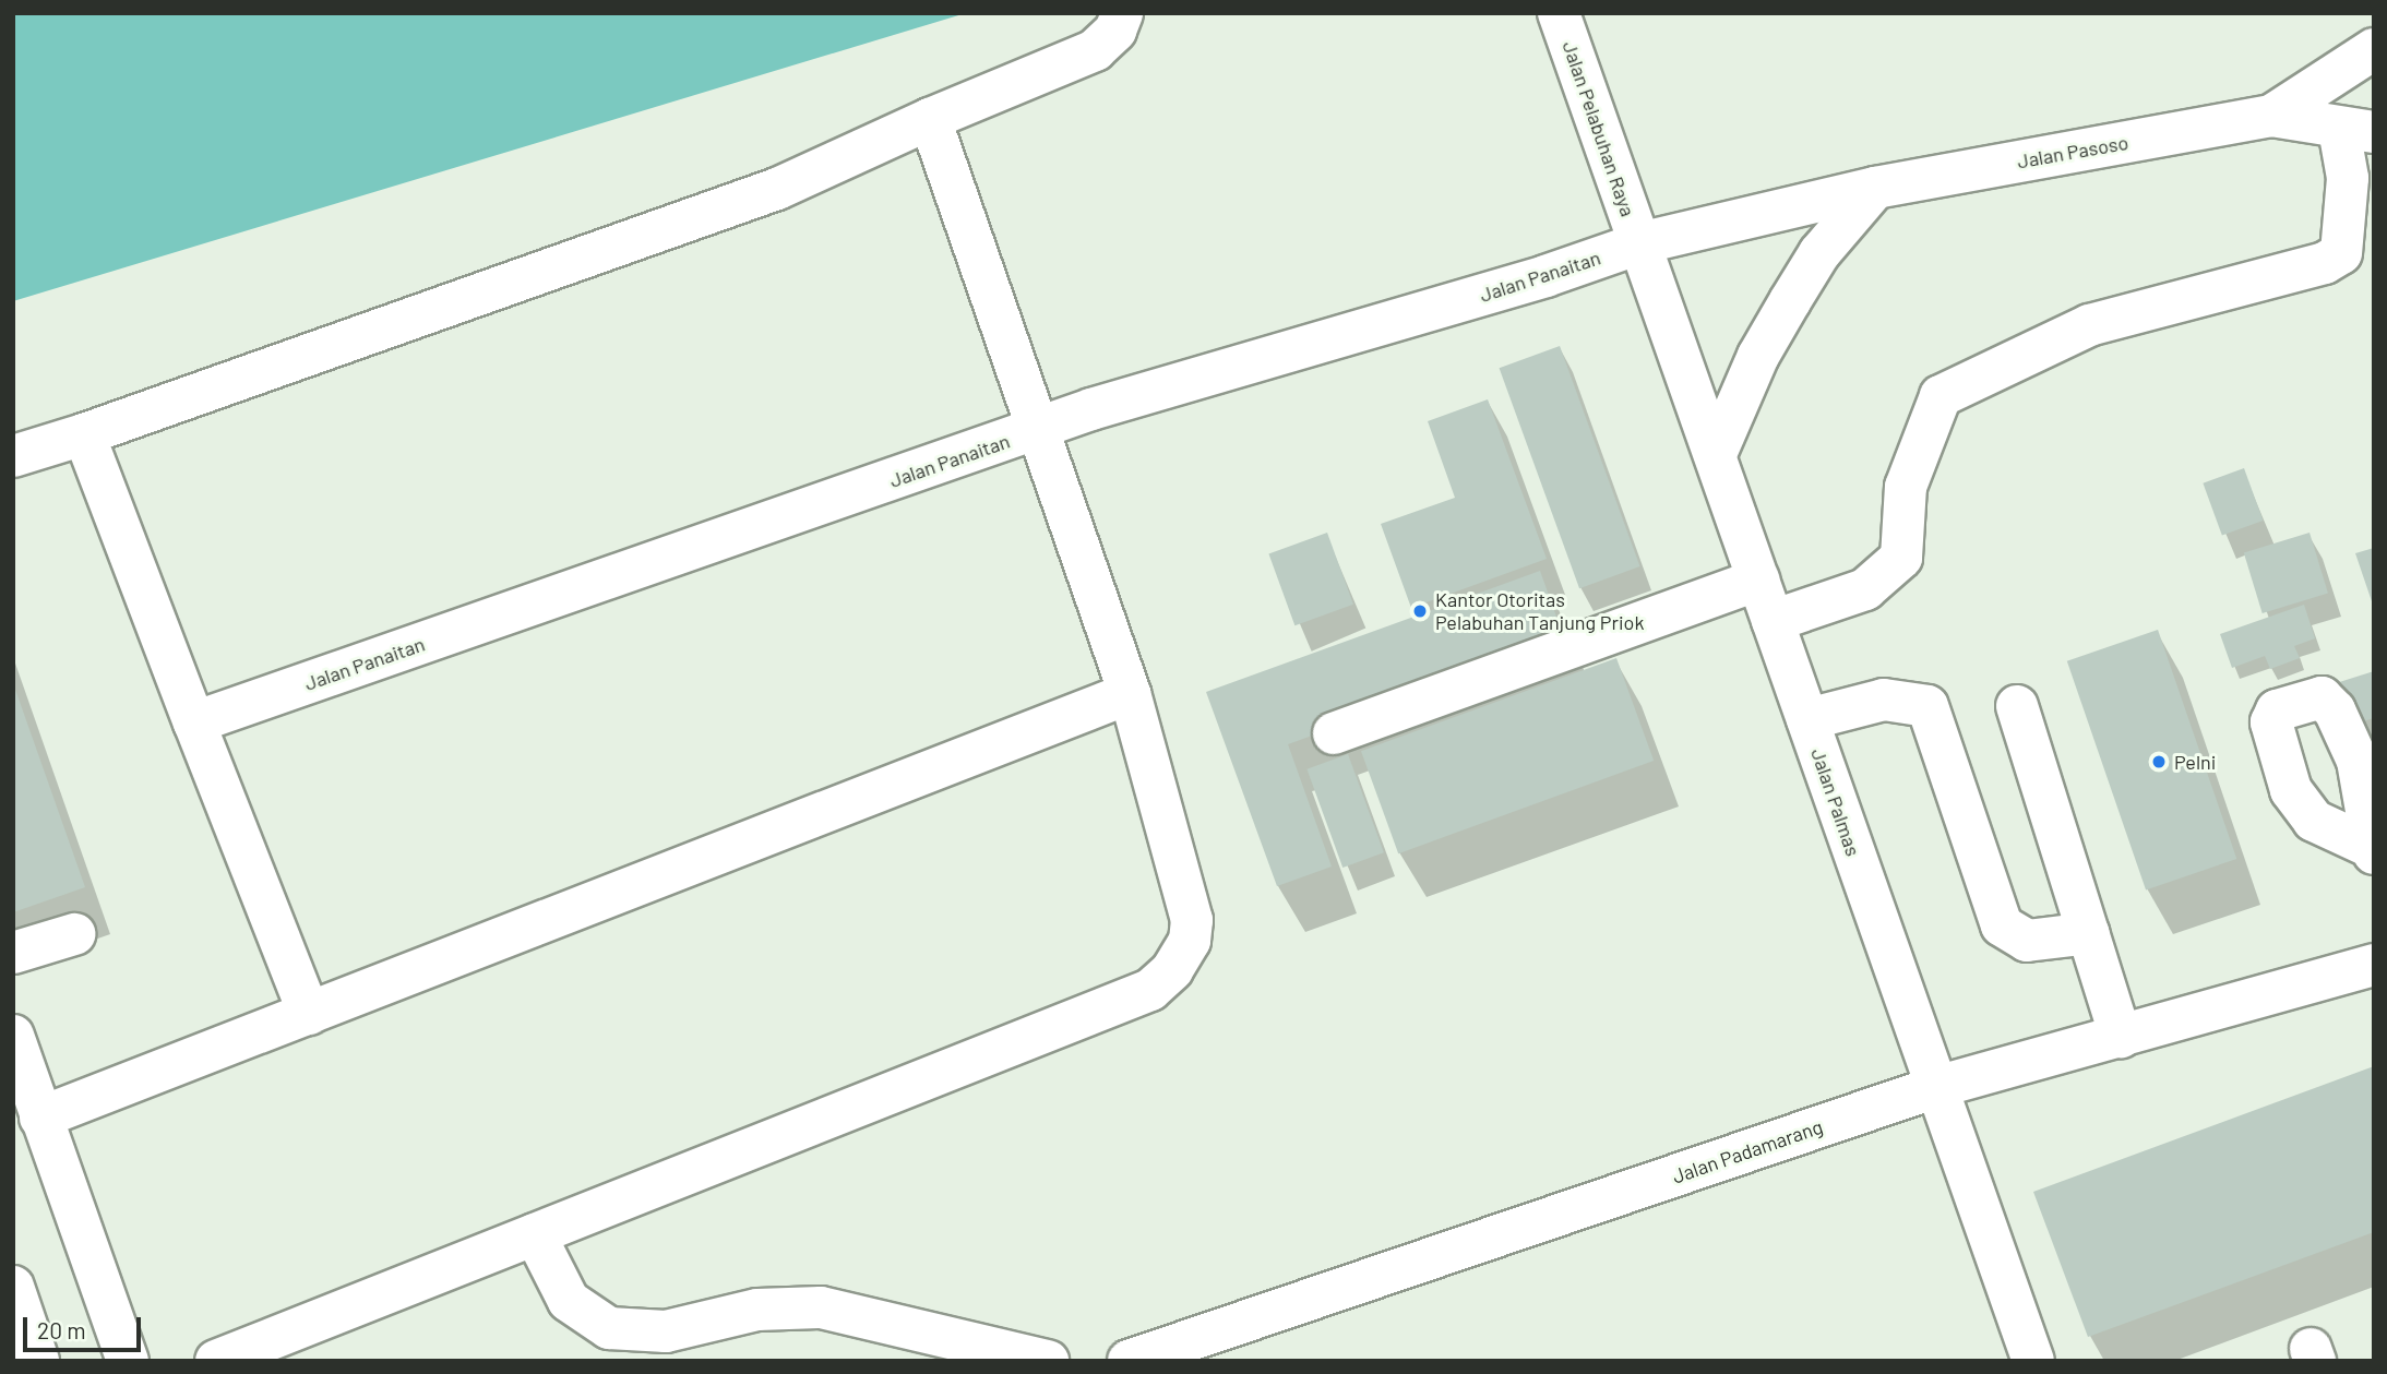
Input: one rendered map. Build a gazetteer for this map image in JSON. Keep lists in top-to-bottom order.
{
  "streets": {
    "street": [
      "Jalan Pelabuhan Raya",
      "Jalan Pasoso",
      "Jalan Panaitan",
      "Jalan Palmas",
      "Jalan Padamarang"
    ]
  },
  "crossings": [
    ["Jalan Pelabuhan Raya", "Jalan Pasoso"],
    ["Jalan Pelabuhan Raya", "Jalan Panaitan"],
    ["Jalan Pelabuhan Raya", "Jalan Palmas"],
    ["Jalan Pasoso", "Jalan Panaitan"],
    ["Jalan Pasoso", "Jalan Palmas"],
    ["Jalan Panaitan", "Jalan Palmas"],
    ["Jalan Palmas", "Jalan Padamarang"]
  ],
  "places": ["Kantor Otoritas Pelabuhan Tanjung Priok", "Pelni"],
  "scale_bar": "20 m"
}
